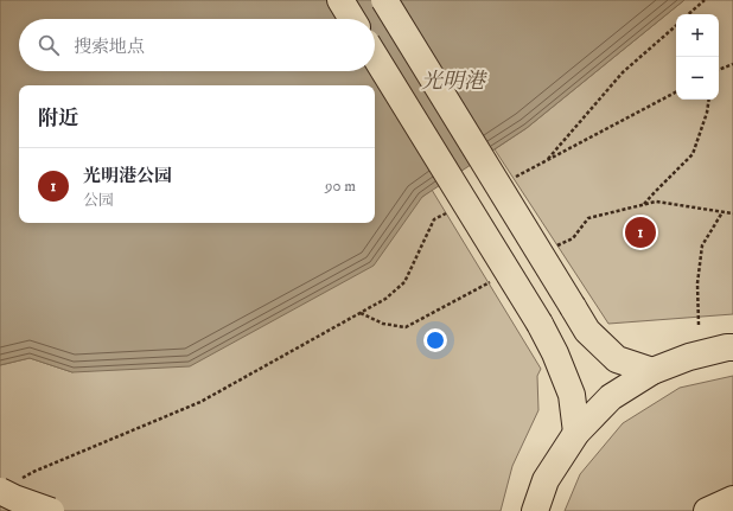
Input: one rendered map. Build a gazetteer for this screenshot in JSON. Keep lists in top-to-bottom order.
{
  "water": ["光明港"],
  "page": {
    "map_buttons": ["+", "−"],
    "search": "搜索地点",
    "heading": "附近",
    "list": [
      {
        "mark": "1",
        "name": "光明港公园",
        "note": "公园",
        "value": "90 m"
      }
    ],
    "pins": "1"
  }
}
